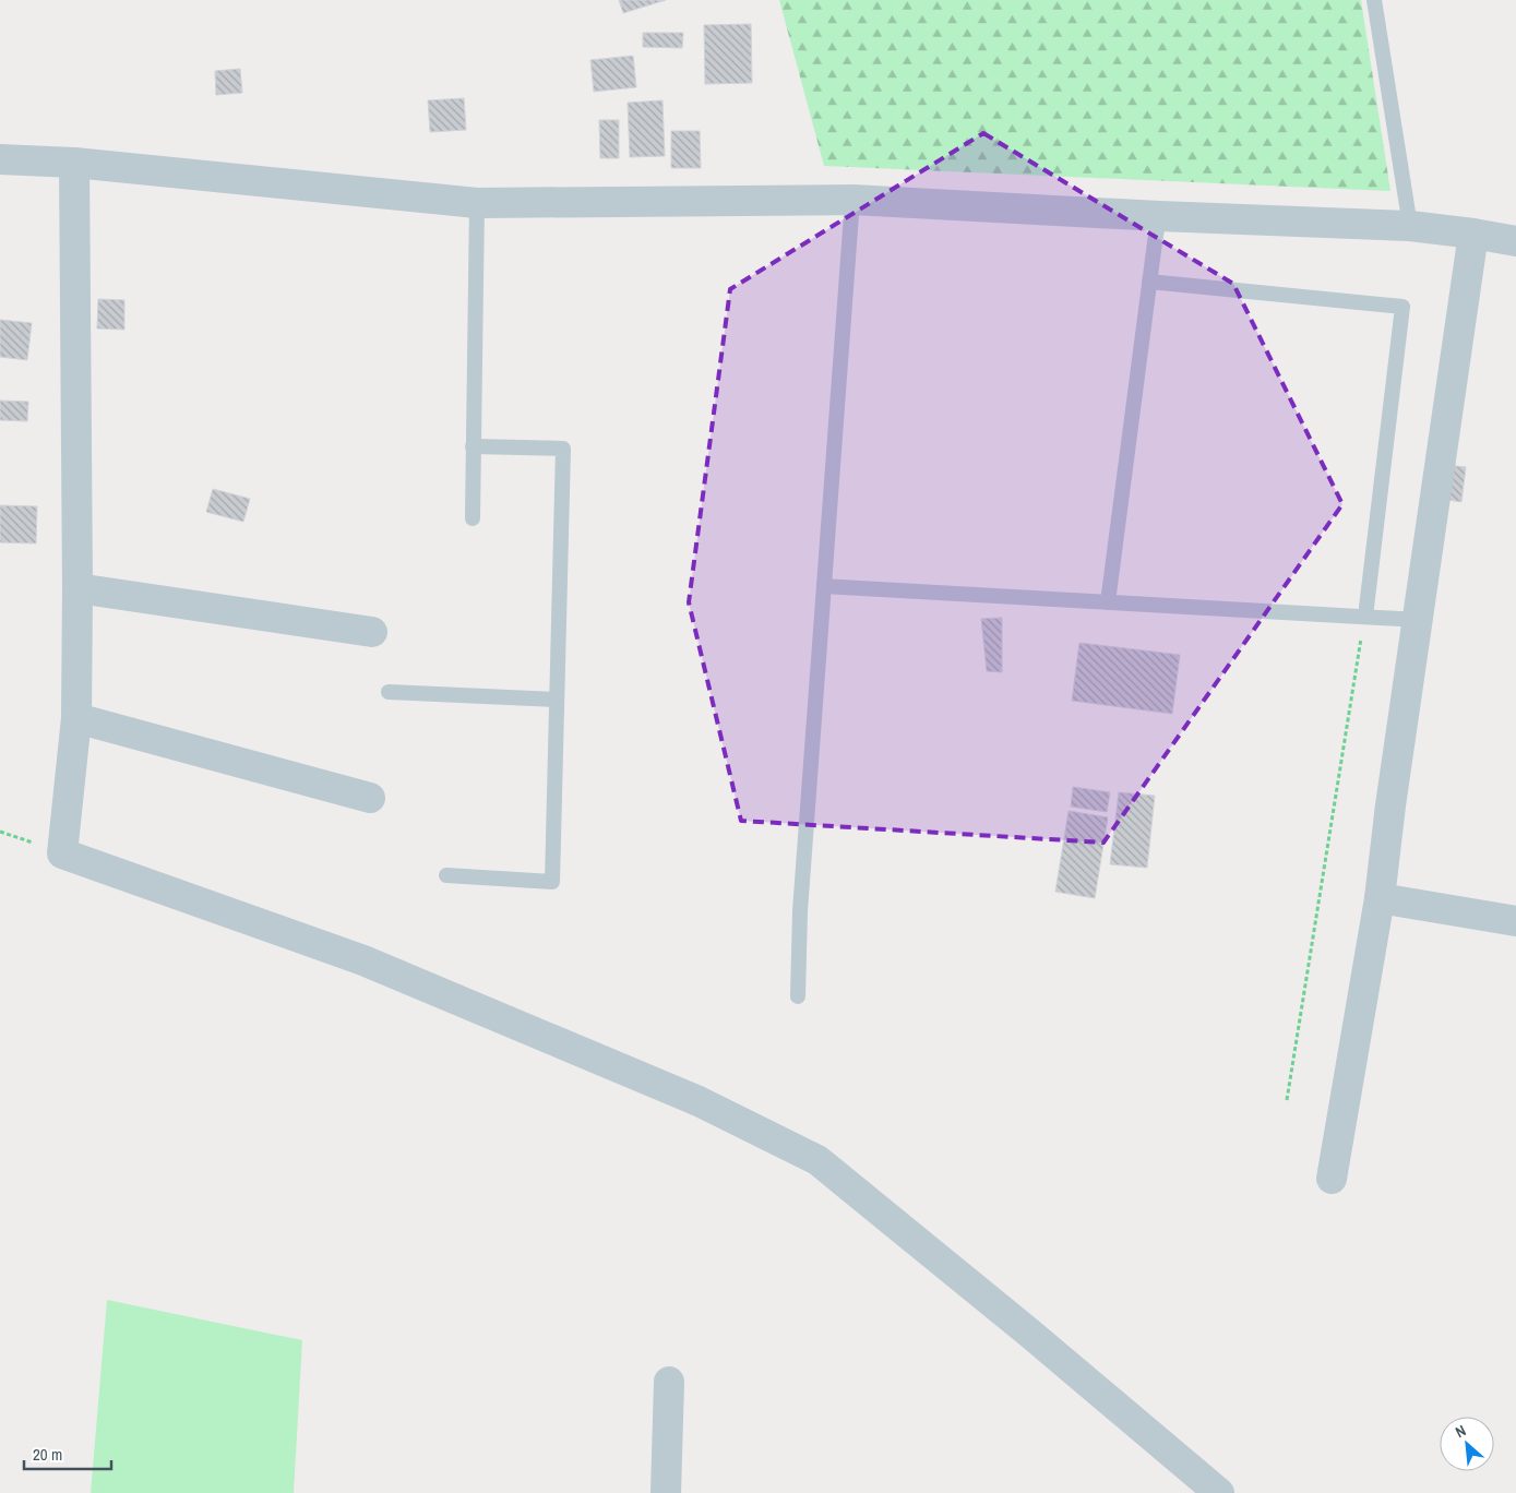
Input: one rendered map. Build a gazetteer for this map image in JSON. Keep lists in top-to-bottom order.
{
  "scale_bar": "20 m",
  "north": "top left"
}
